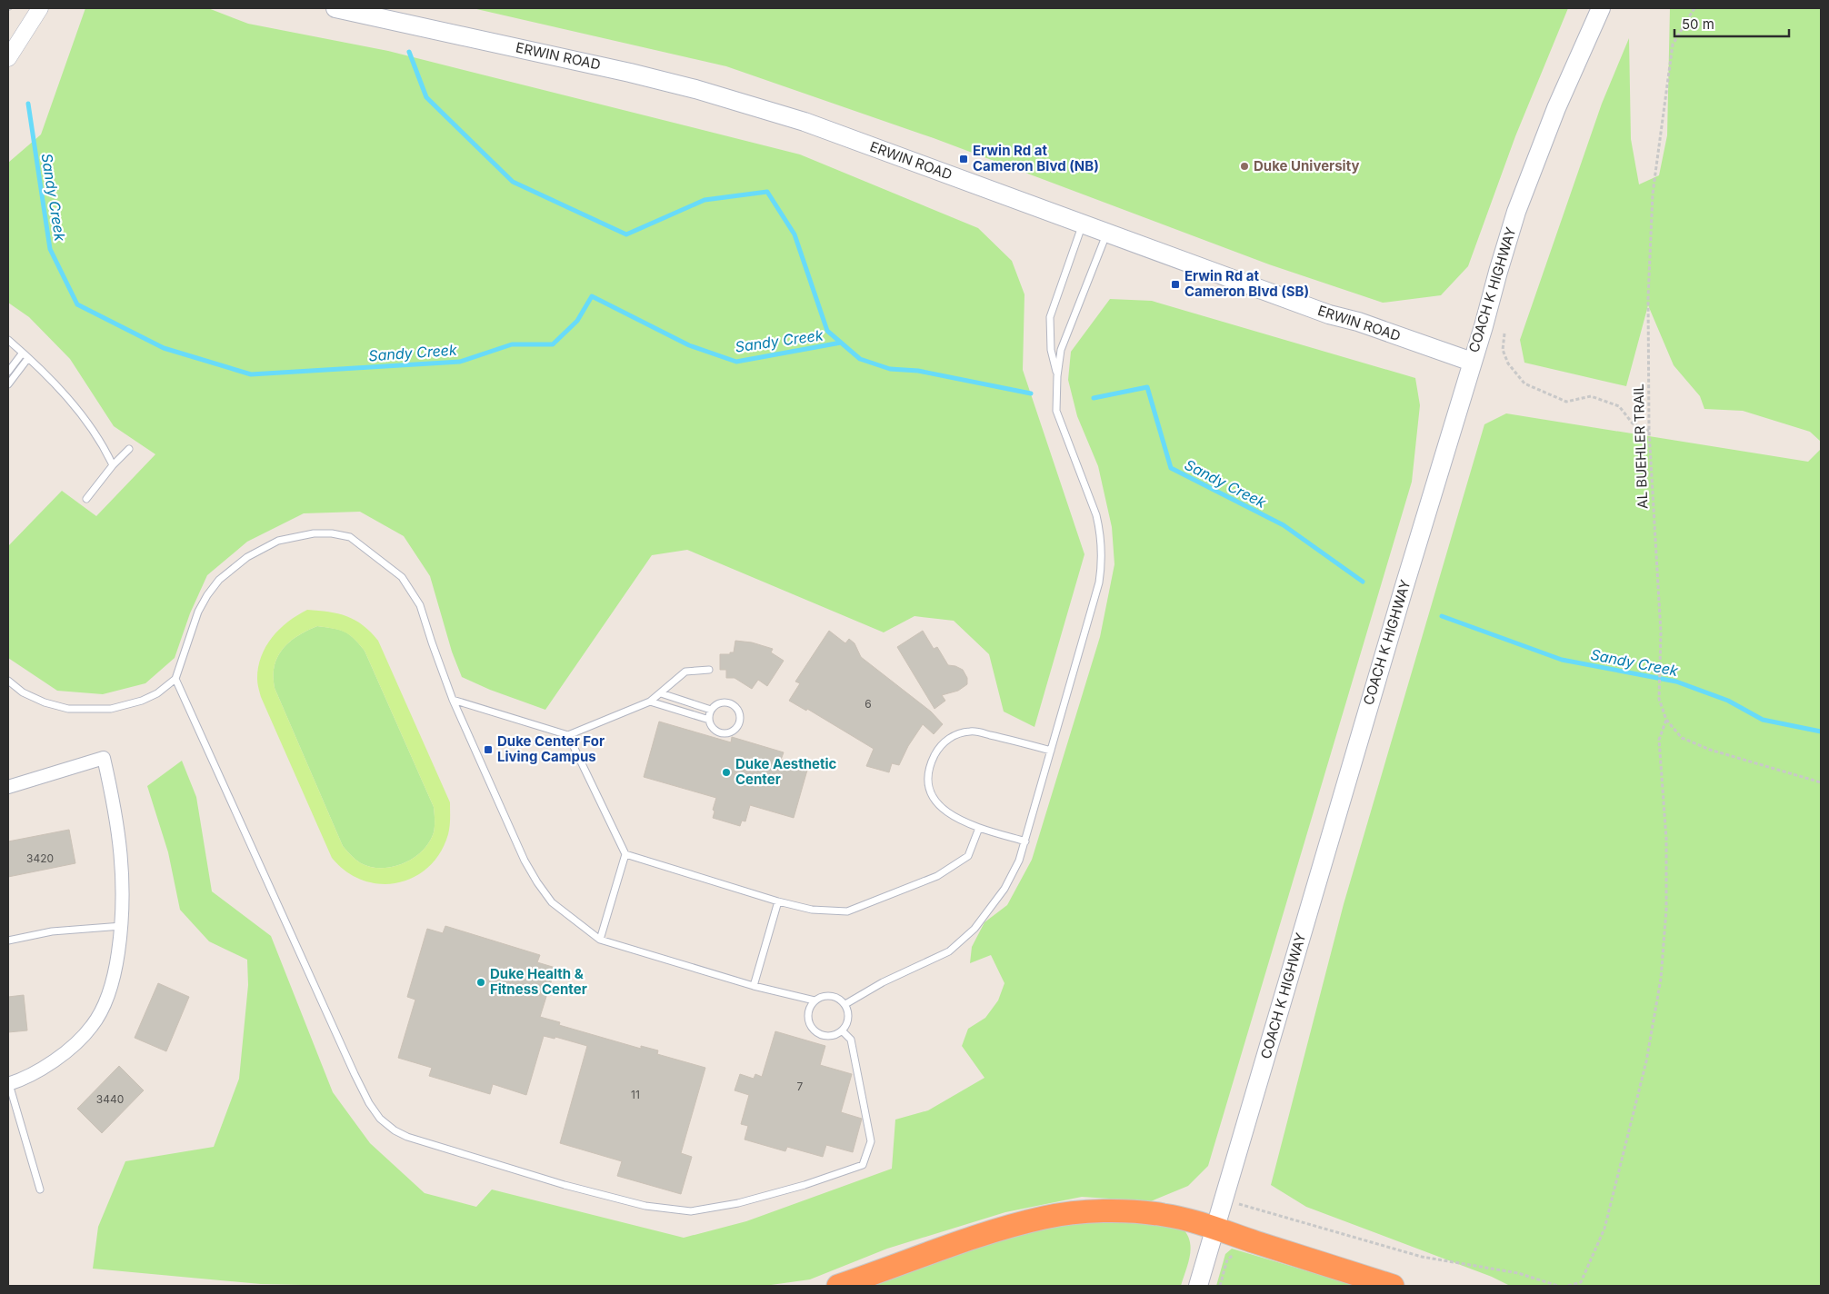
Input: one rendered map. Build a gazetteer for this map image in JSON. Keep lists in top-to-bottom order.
{
  "streets": {
    "main road": ["ERWIN ROAD", "COACH K HIGHWAY"],
    "path": ["AL BUEHLER TRAIL"]
  },
  "crossings": [
    ["ERWIN ROAD", "COACH K HIGHWAY"]
  ],
  "water": ["Sandy Creek"],
  "places": {
    "transit": ["Erwin Rd at Cameron Blvd (NB)", "Erwin Rd at Cameron Blvd (SB)", "Duke Center For Living Campus"],
    "other": ["Duke University", "Duke Aesthetic Center", "Duke Health & Fitness Center"]
  },
  "house_numbers": [
    "6",
    "3420",
    "7",
    "11",
    "3440"
  ],
  "scale_bar": "50 m"
}
